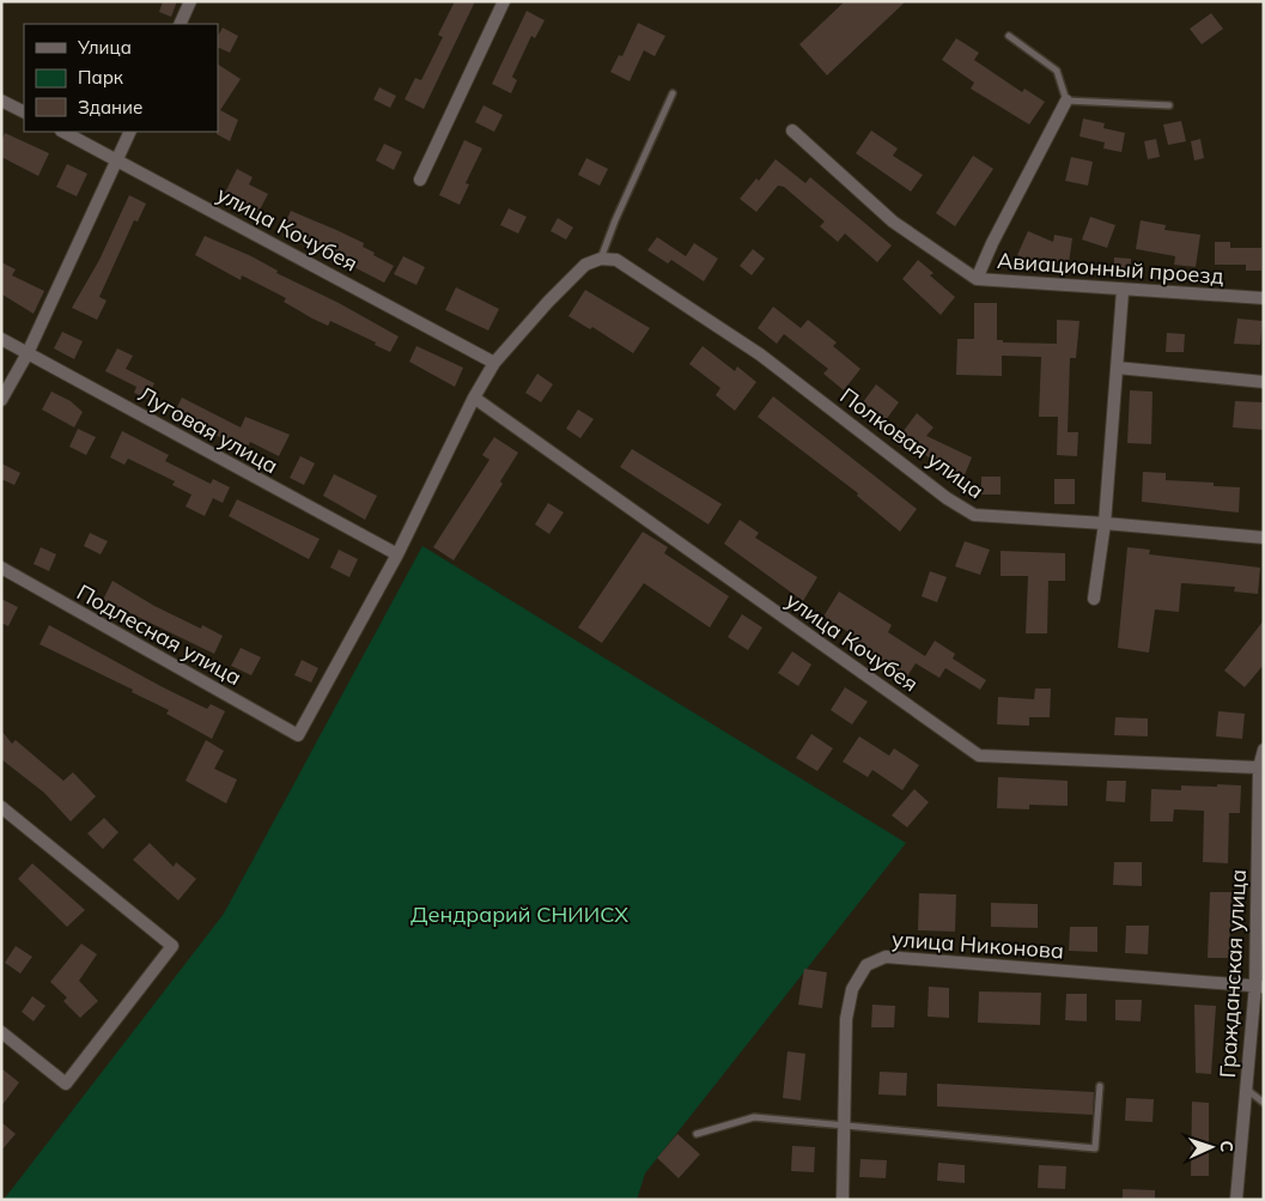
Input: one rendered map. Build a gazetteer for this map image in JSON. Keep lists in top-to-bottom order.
{
  "streets": {
    "street": [
      "улица Кочубея",
      "Авиационный проезд",
      "Луговая улица",
      "Полковая улица",
      "Подлесная улица",
      "улица Никонова",
      "Гражданская улица"
    ]
  },
  "crossings": [
    ["улица Кочубея", "Гражданская улица"],
    ["Луговая улица", "Подлесная улица"],
    ["улица Никонова", "Гражданская улица"]
  ],
  "parks": ["Дендрарий СНИИСХ"],
  "legend": ["Улица", "Парк", "Здание"],
  "north": "right"
}
